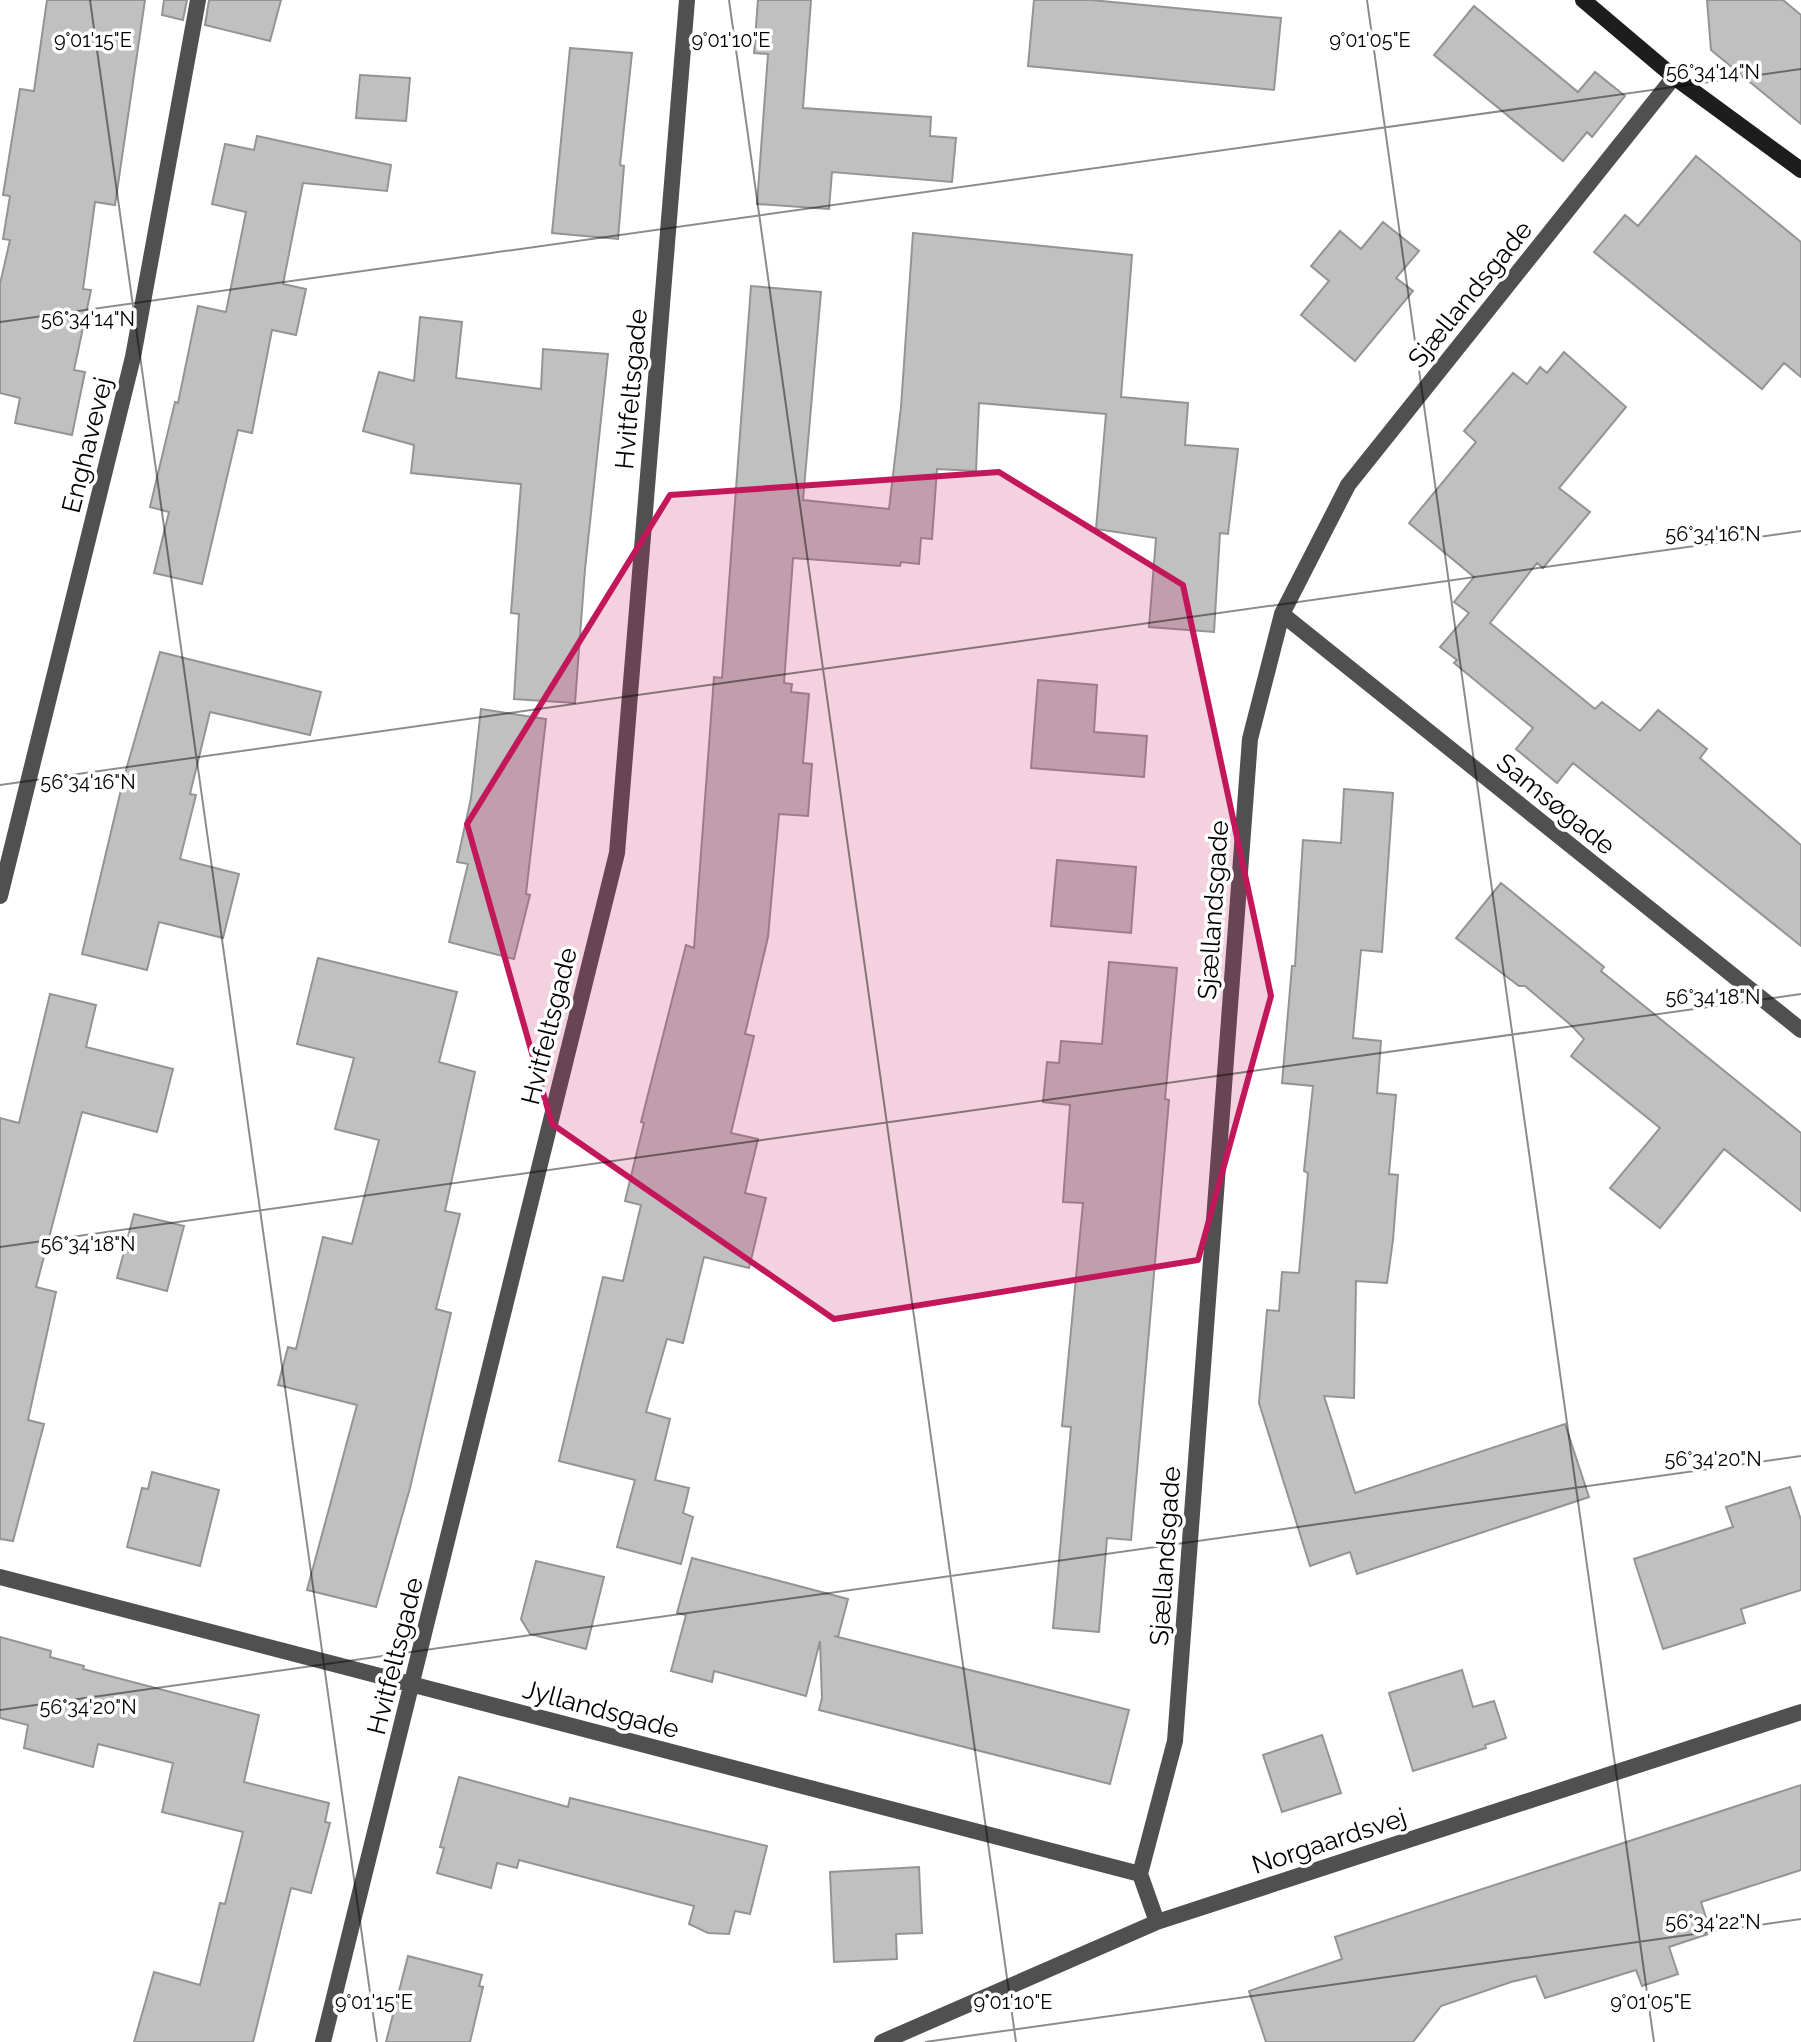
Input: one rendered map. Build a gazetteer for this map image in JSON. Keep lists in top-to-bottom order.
{
  "streets": {
    "street": [
      "Sjællandsgade",
      "Hvitfeltsgade",
      "Enghavevej",
      "Samsøgade",
      "Jyllandsgade",
      "Norgaardsvej"
    ]
  },
  "crossings": [
    ["Sjællandsgade", "Samsøgade"],
    ["Sjællandsgade", "Jyllandsgade"],
    ["Hvitfeltsgade", "Jyllandsgade"]
  ],
  "coordinates": [
    "9°01'15\"E",
    "9°01'10\"E",
    "9°01'05\"E",
    "56°34'14\"N",
    "56°34'16\"N",
    "56°34'18\"N",
    "56°34'20\"N",
    "56°34'22\"N"
  ]
}
